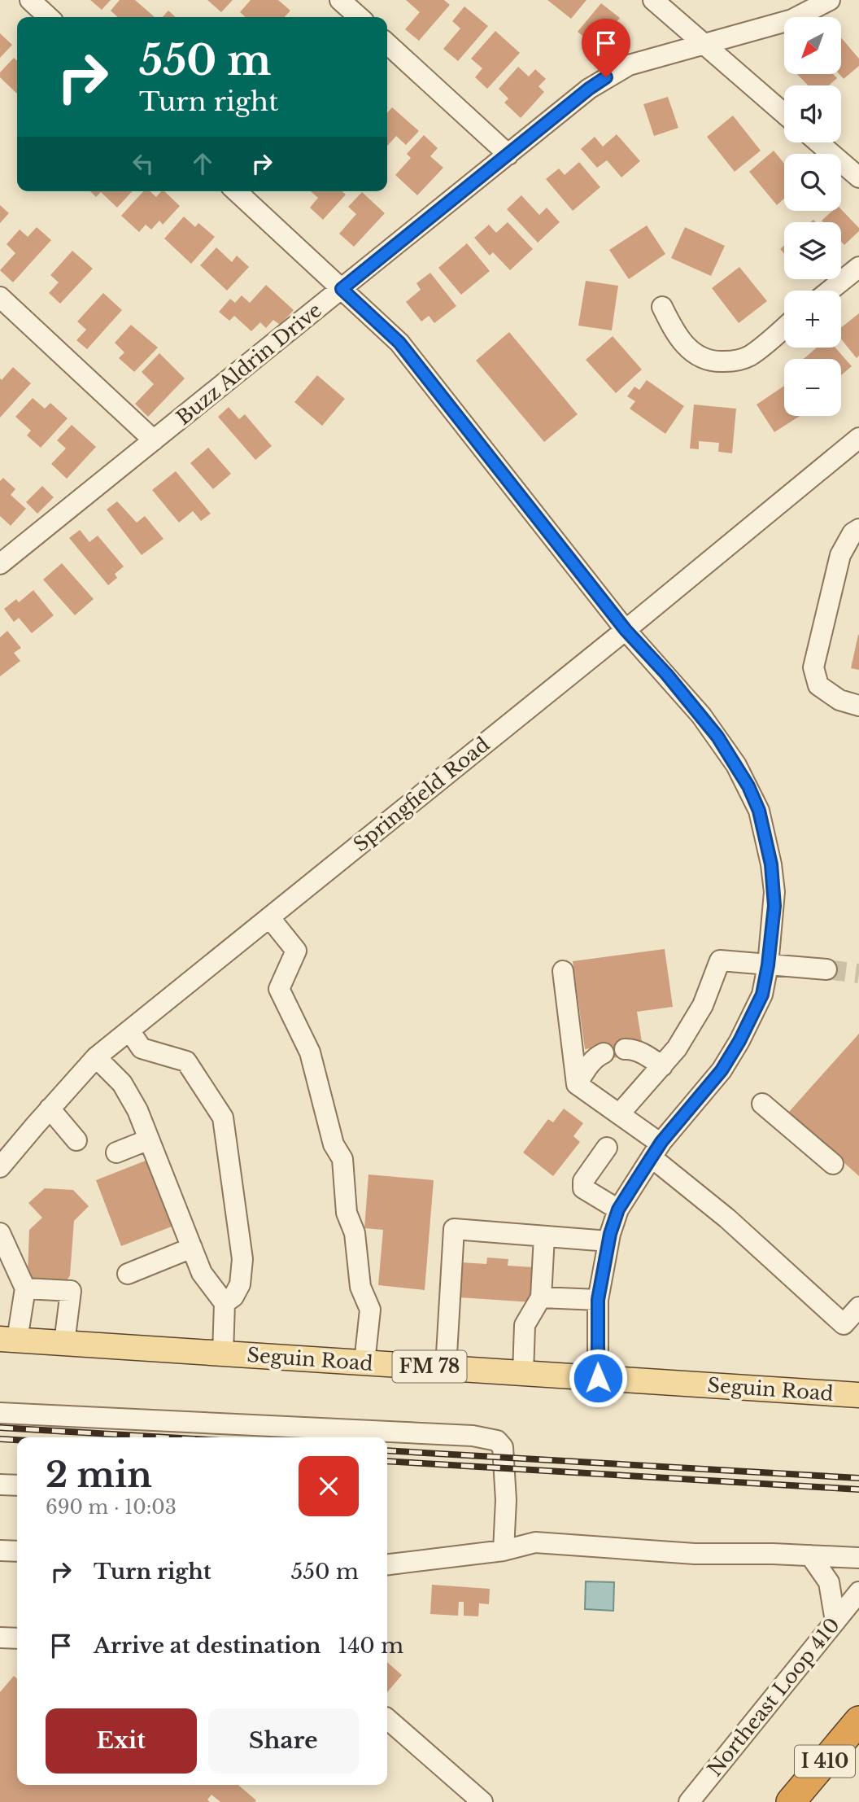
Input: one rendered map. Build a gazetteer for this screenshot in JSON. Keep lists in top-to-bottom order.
{
  "streets": {
    "highway": ["I 410"],
    "main road": ["Seguin Road", "FM 78"],
    "street": ["Buzz Aldrin Drive", "Springfield Road", "Northeast Loop 410"]
  },
  "north": "bottom left",
  "page": {
    "map_buttons": ["+", "−"],
    "turn": ["550 m", "Turn right"],
    "heading": ["2 min", "690 m · 10:03"],
    "list": [
      {
        "name": "Turn right",
        "value": "550 m"
      },
      {
        "name": "Arrive at destination",
        "value": "140 m"
      }
    ],
    "buttons": ["Exit", "Share"]
  }
}
